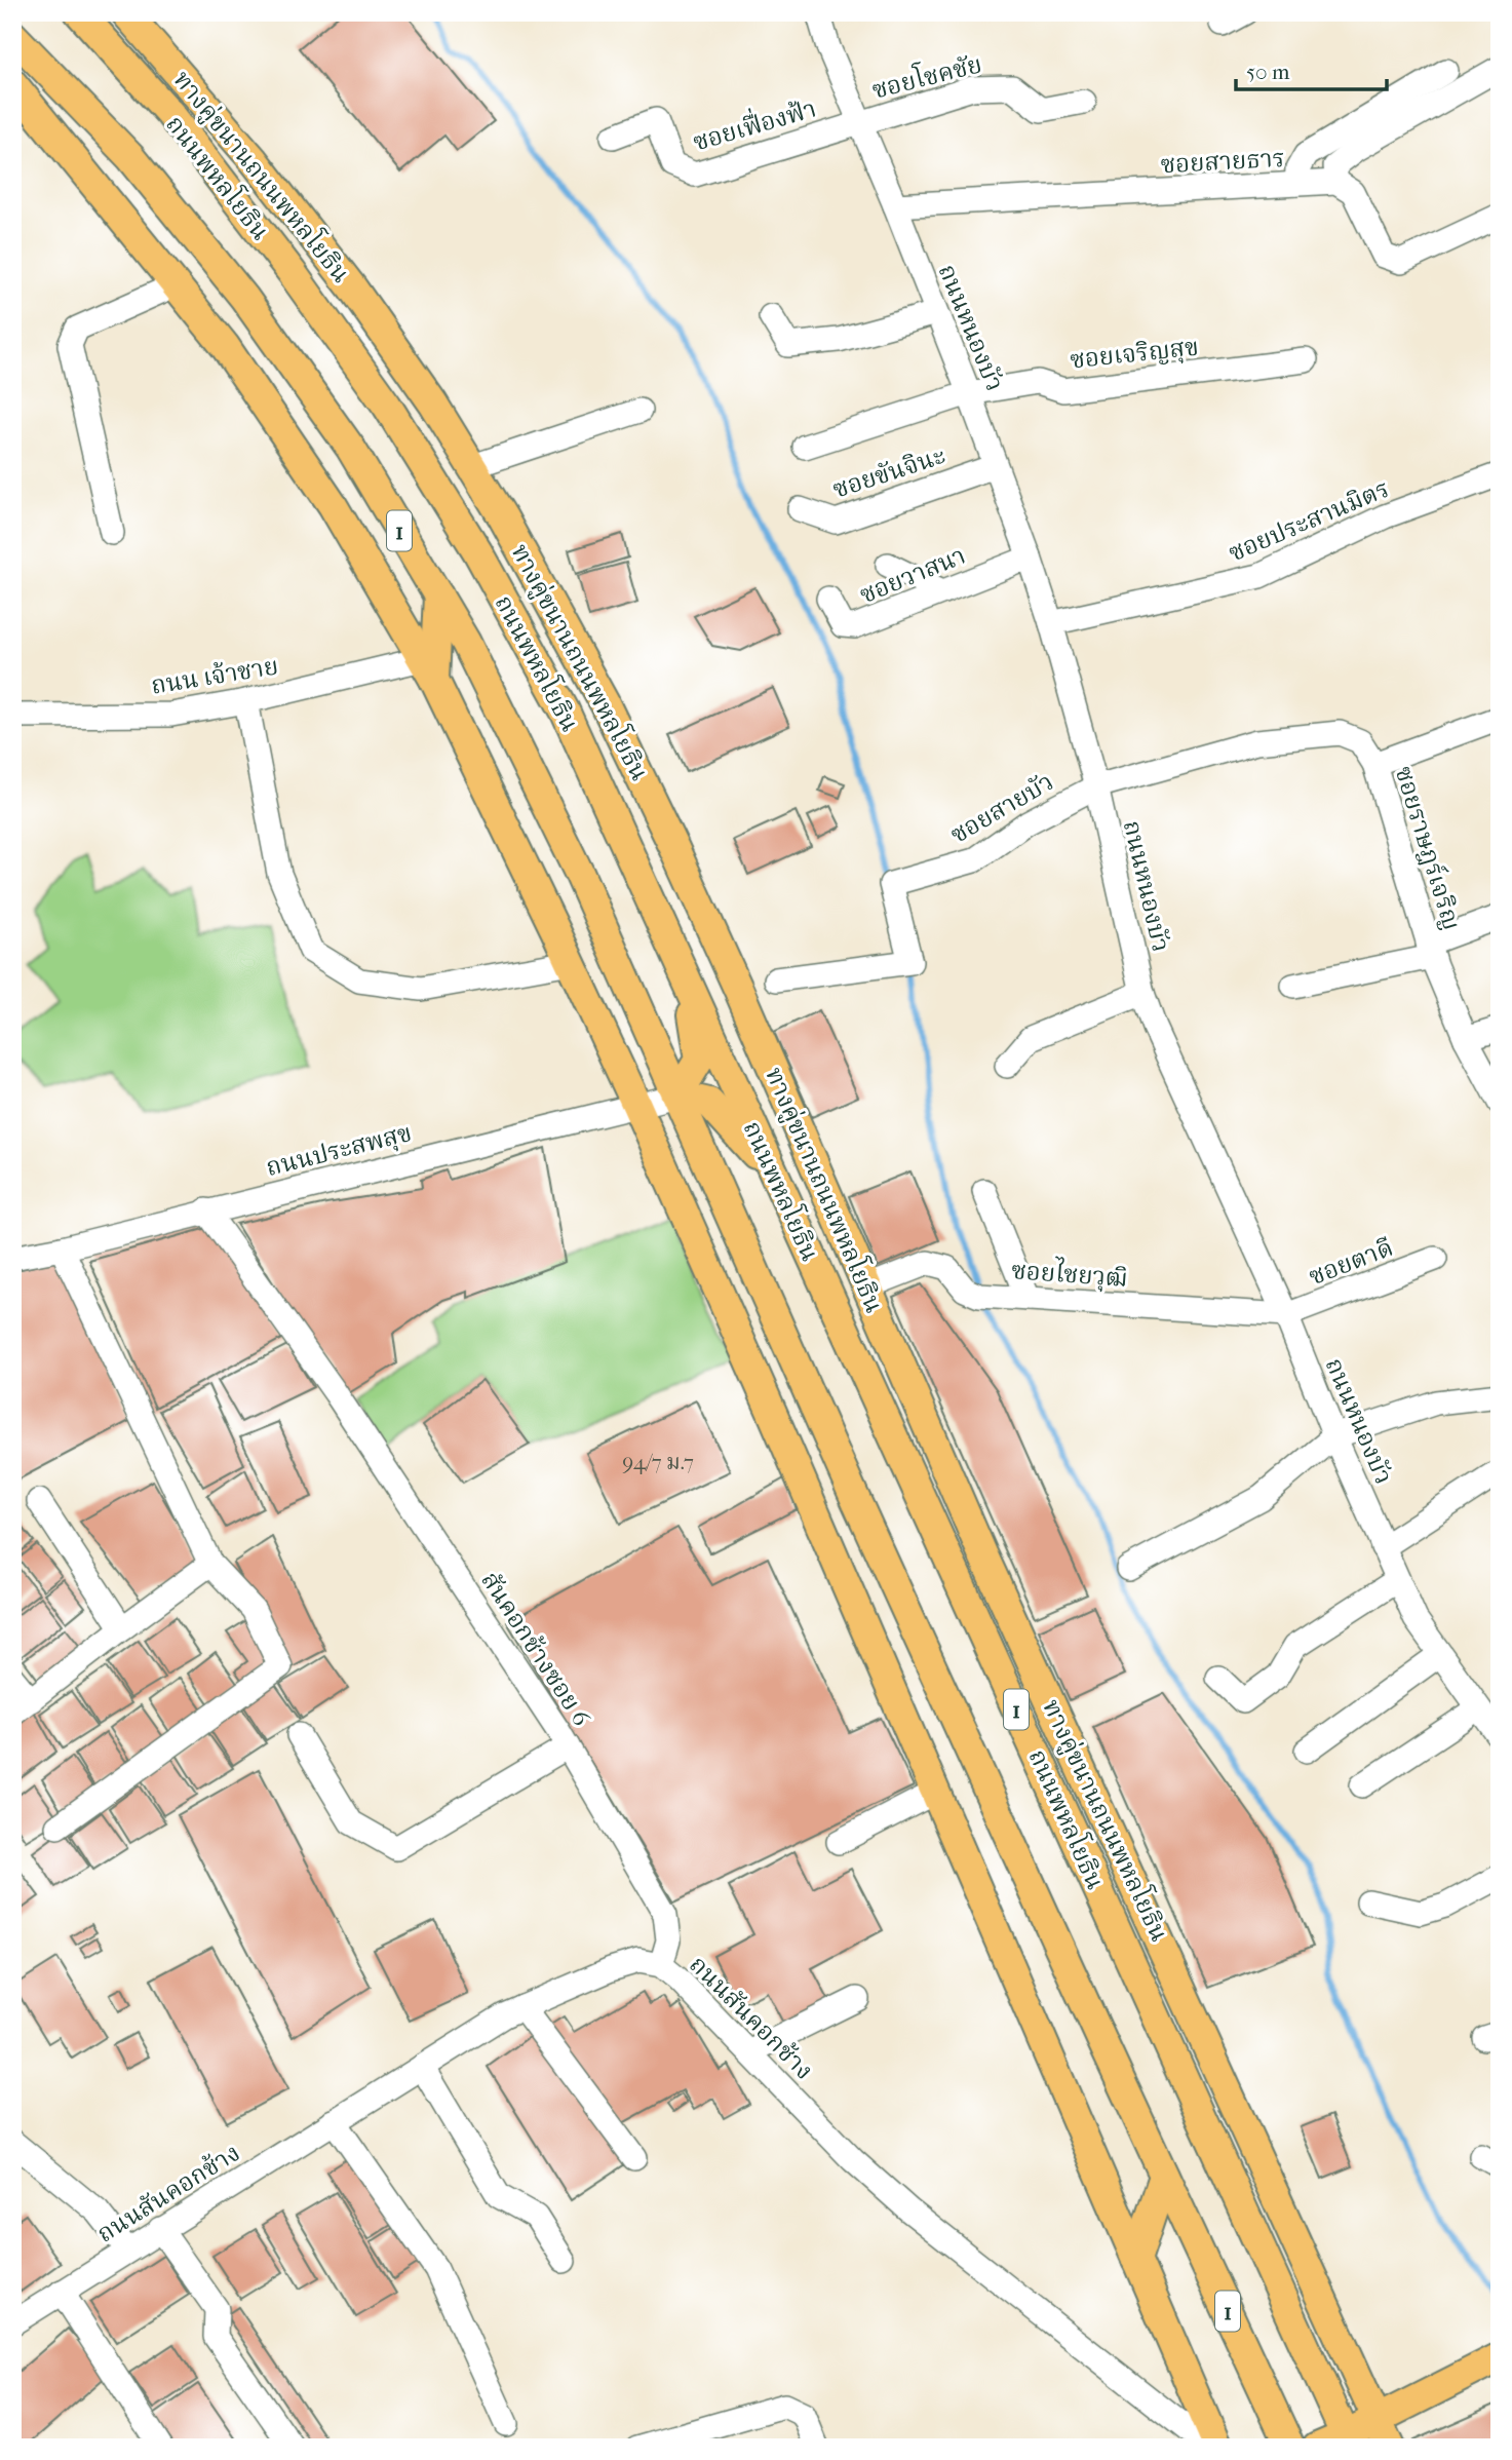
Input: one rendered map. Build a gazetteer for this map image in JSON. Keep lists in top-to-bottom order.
{
  "streets": {
    "main road": ["ทางคู่ขนานถนนพหลโยธิน", "ถนนพหลโยธิน", "1"],
    "street": [
      "ซอยโชคชัย",
      "ซอยเฟื่องฟ้า",
      "ซอยสายธาร",
      "ถนนหนองบัว",
      "ซอยเจริญสุข",
      "ซอยขันจินะ",
      "ซอยประสานมิตร",
      "ซอยวาสนา",
      "ถนน เจ้าชาย",
      "ซอยสายบัว",
      "ซอยราษฎร์เจริญ",
      "ถนนประสพสุข",
      "ซอยตาดี",
      "ซอยไชยวุฒิ",
      "สันคอกช้างซอย 6",
      "ถนนสันคอกช้าง"
    ]
  },
  "crossings": [
    ["ซอยโชคชัย", "ซอยเฟื่องฟ้า"],
    ["ซอยโชคชัย", "ถนนหนองบัว"],
    ["ซอยเฟื่องฟ้า", "ถนนหนองบัว"],
    ["ซอยสายธาร", "ถนนหนองบัว"],
    ["ทางคู่ขนานถนนพหลโยธิน", "ซอยไชยวุฒิ"],
    ["ถนนหนองบัว", "ซอยเจริญสุข"],
    ["ถนนหนองบัว", "ซอยขันจินะ"],
    ["ถนนหนองบัว", "ซอยประสานมิตร"],
    ["ถนนหนองบัว", "ซอยวาสนา"],
    ["ถนนหนองบัว", "ซอยสายบัว"],
    ["ถนนหนองบัว", "ซอยราษฎร์เจริญ"],
    ["ถนนหนองบัว", "ซอยตาดี"],
    ["ถนนหนองบัว", "ซอยไชยวุฒิ"],
    ["1", "ถนน เจ้าชาย"],
    ["1", "ถนนประสพสุข"],
    ["1", "ถนนสันคอกช้าง"],
    ["ซอยสายบัว", "ซอยราษฎร์เจริญ"],
    ["ถนนประสพสุข", "สันคอกช้างซอย 6"],
    ["ซอยตาดี", "ซอยไชยวุฒิ"],
    ["สันคอกช้างซอย 6", "ถนนสันคอกช้าง"]
  ],
  "house_numbers": ["94/7 ม.7"],
  "scale_bar": "50 m"
}
